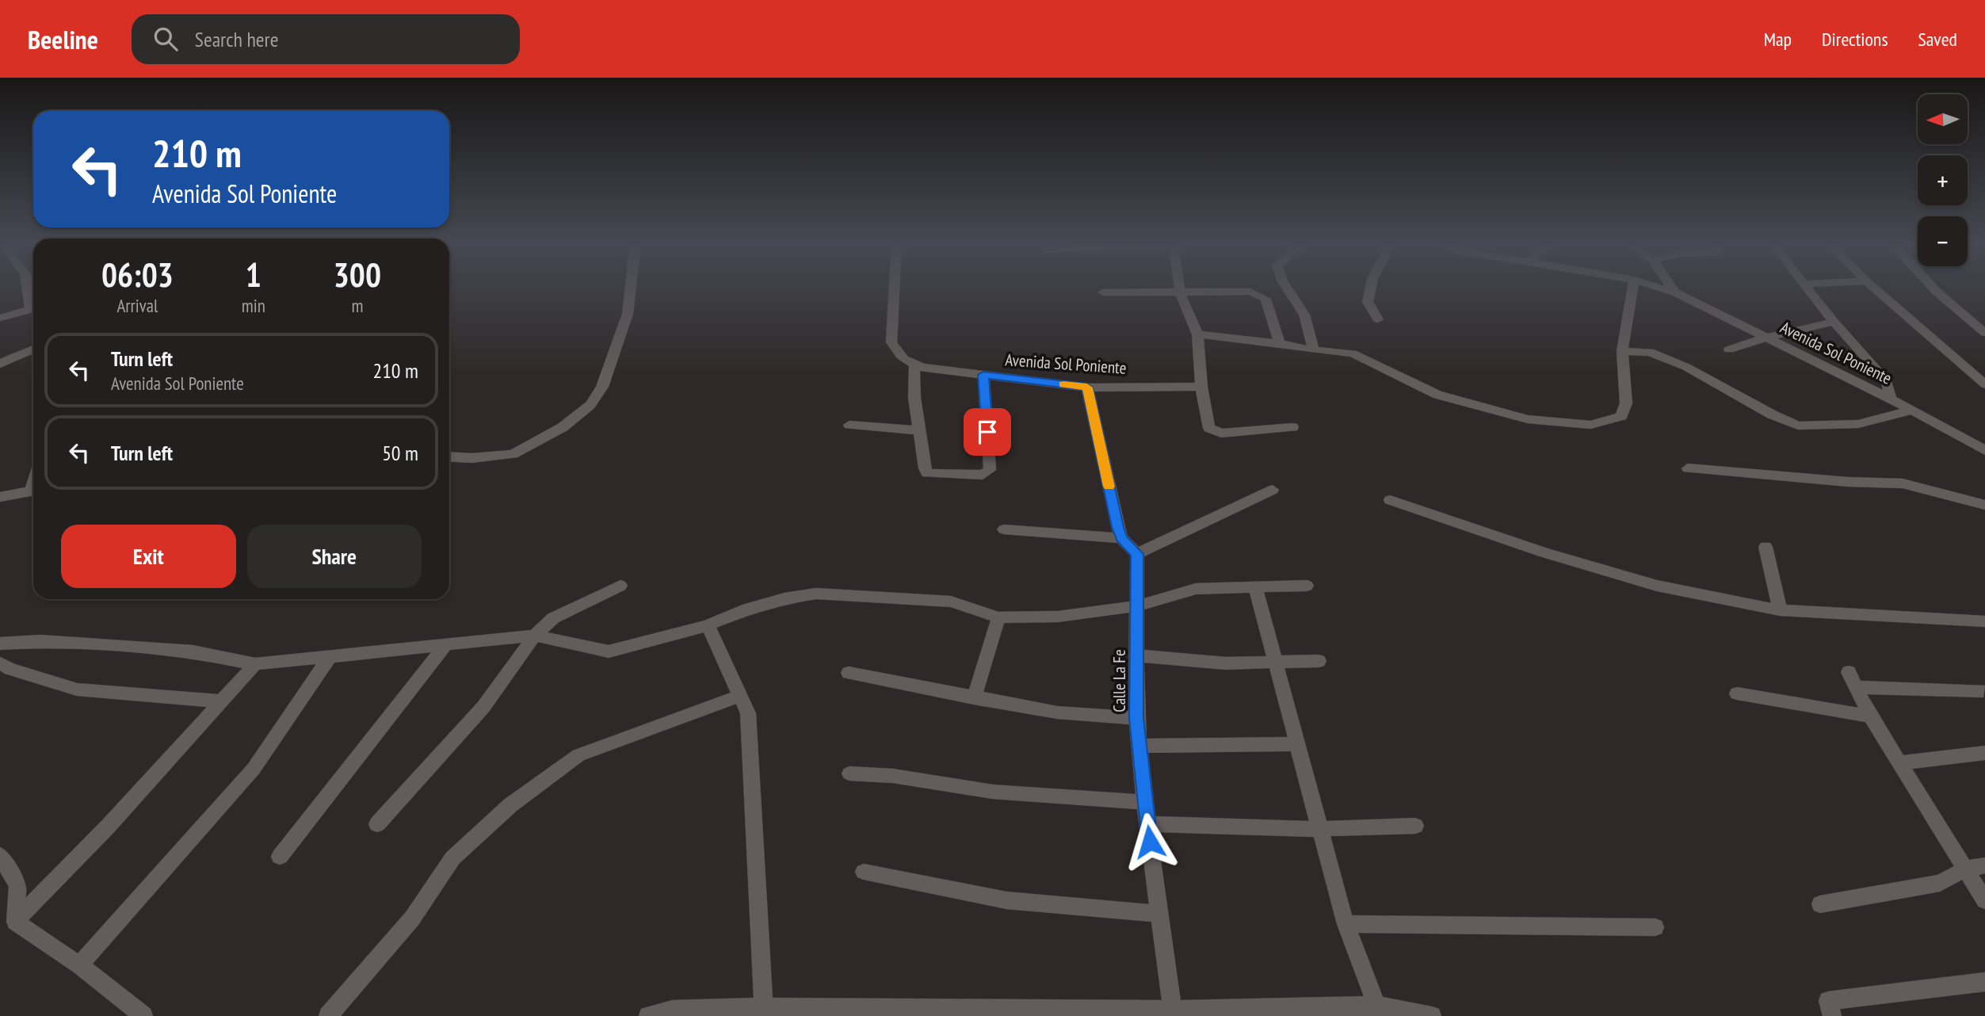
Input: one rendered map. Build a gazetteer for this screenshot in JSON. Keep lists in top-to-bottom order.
{
  "streets": {
    "street": ["Avenida Sol Poniente", "Calle La Fe"]
  },
  "north": "left",
  "page": {
    "header": "Beeline",
    "search": "Search here",
    "nav": ["Map", "Directions", "Saved"],
    "map_buttons": ["+", "−"],
    "turn": ["210 m", "Avenida Sol Poniente"],
    "eta": [
      "06:03",
      "Arrival",
      "1",
      "min",
      "300",
      "m"
    ],
    "list": [
      {
        "name": "Turn left",
        "note": "Avenida Sol Poniente",
        "value": "210 m"
      },
      {
        "name": "Turn left",
        "value": "50 m"
      }
    ],
    "buttons": ["Exit", "Share"]
  }
}
